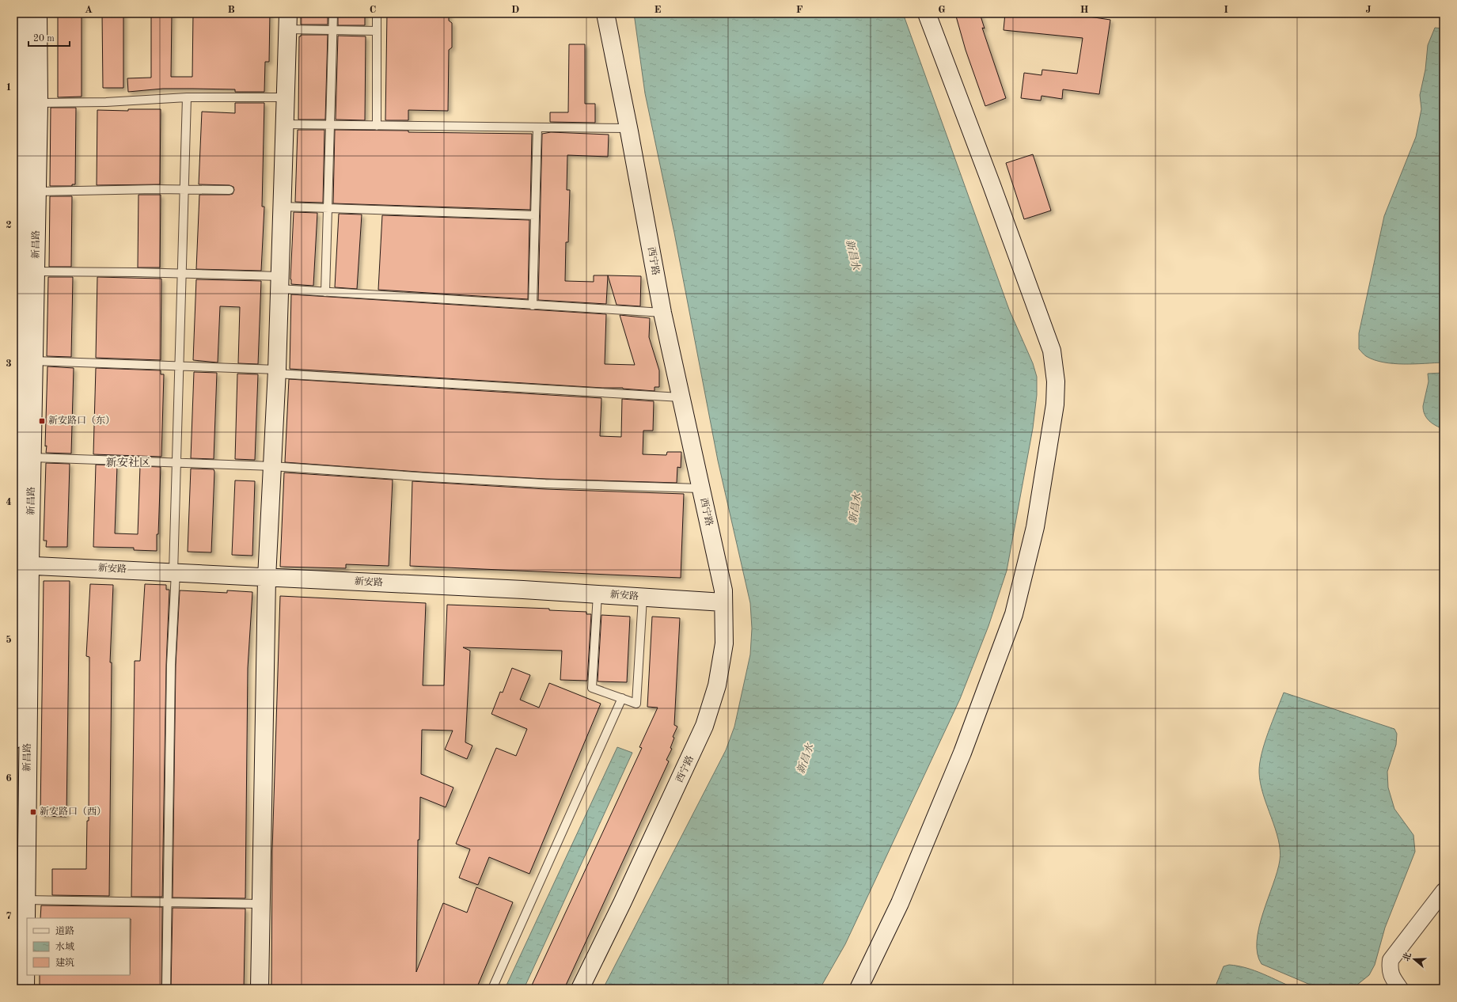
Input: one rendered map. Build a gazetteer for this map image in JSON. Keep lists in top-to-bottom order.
{
  "streets": {
    "street": ["新昌路", "西宁路", "新安路"]
  },
  "crossings": [
    ["新昌路", "新安路"],
    ["西宁路", "新安路"]
  ],
  "districts": ["新安社区"],
  "water": ["新昌水"],
  "places": {
    "transit": ["新安路口（东）", "新安路口（西）"]
  },
  "legend": ["道路", "水域", "建筑"],
  "scale_bar": "20 m",
  "north": "left",
  "grid": {
    "columns": [
      "A",
      "B",
      "C",
      "D",
      "E",
      "F",
      "G",
      "H",
      "I",
      "J"
    ],
    "rows": [
      "1",
      "2",
      "3",
      "4",
      "5",
      "6",
      "7"
    ]
  }
}
